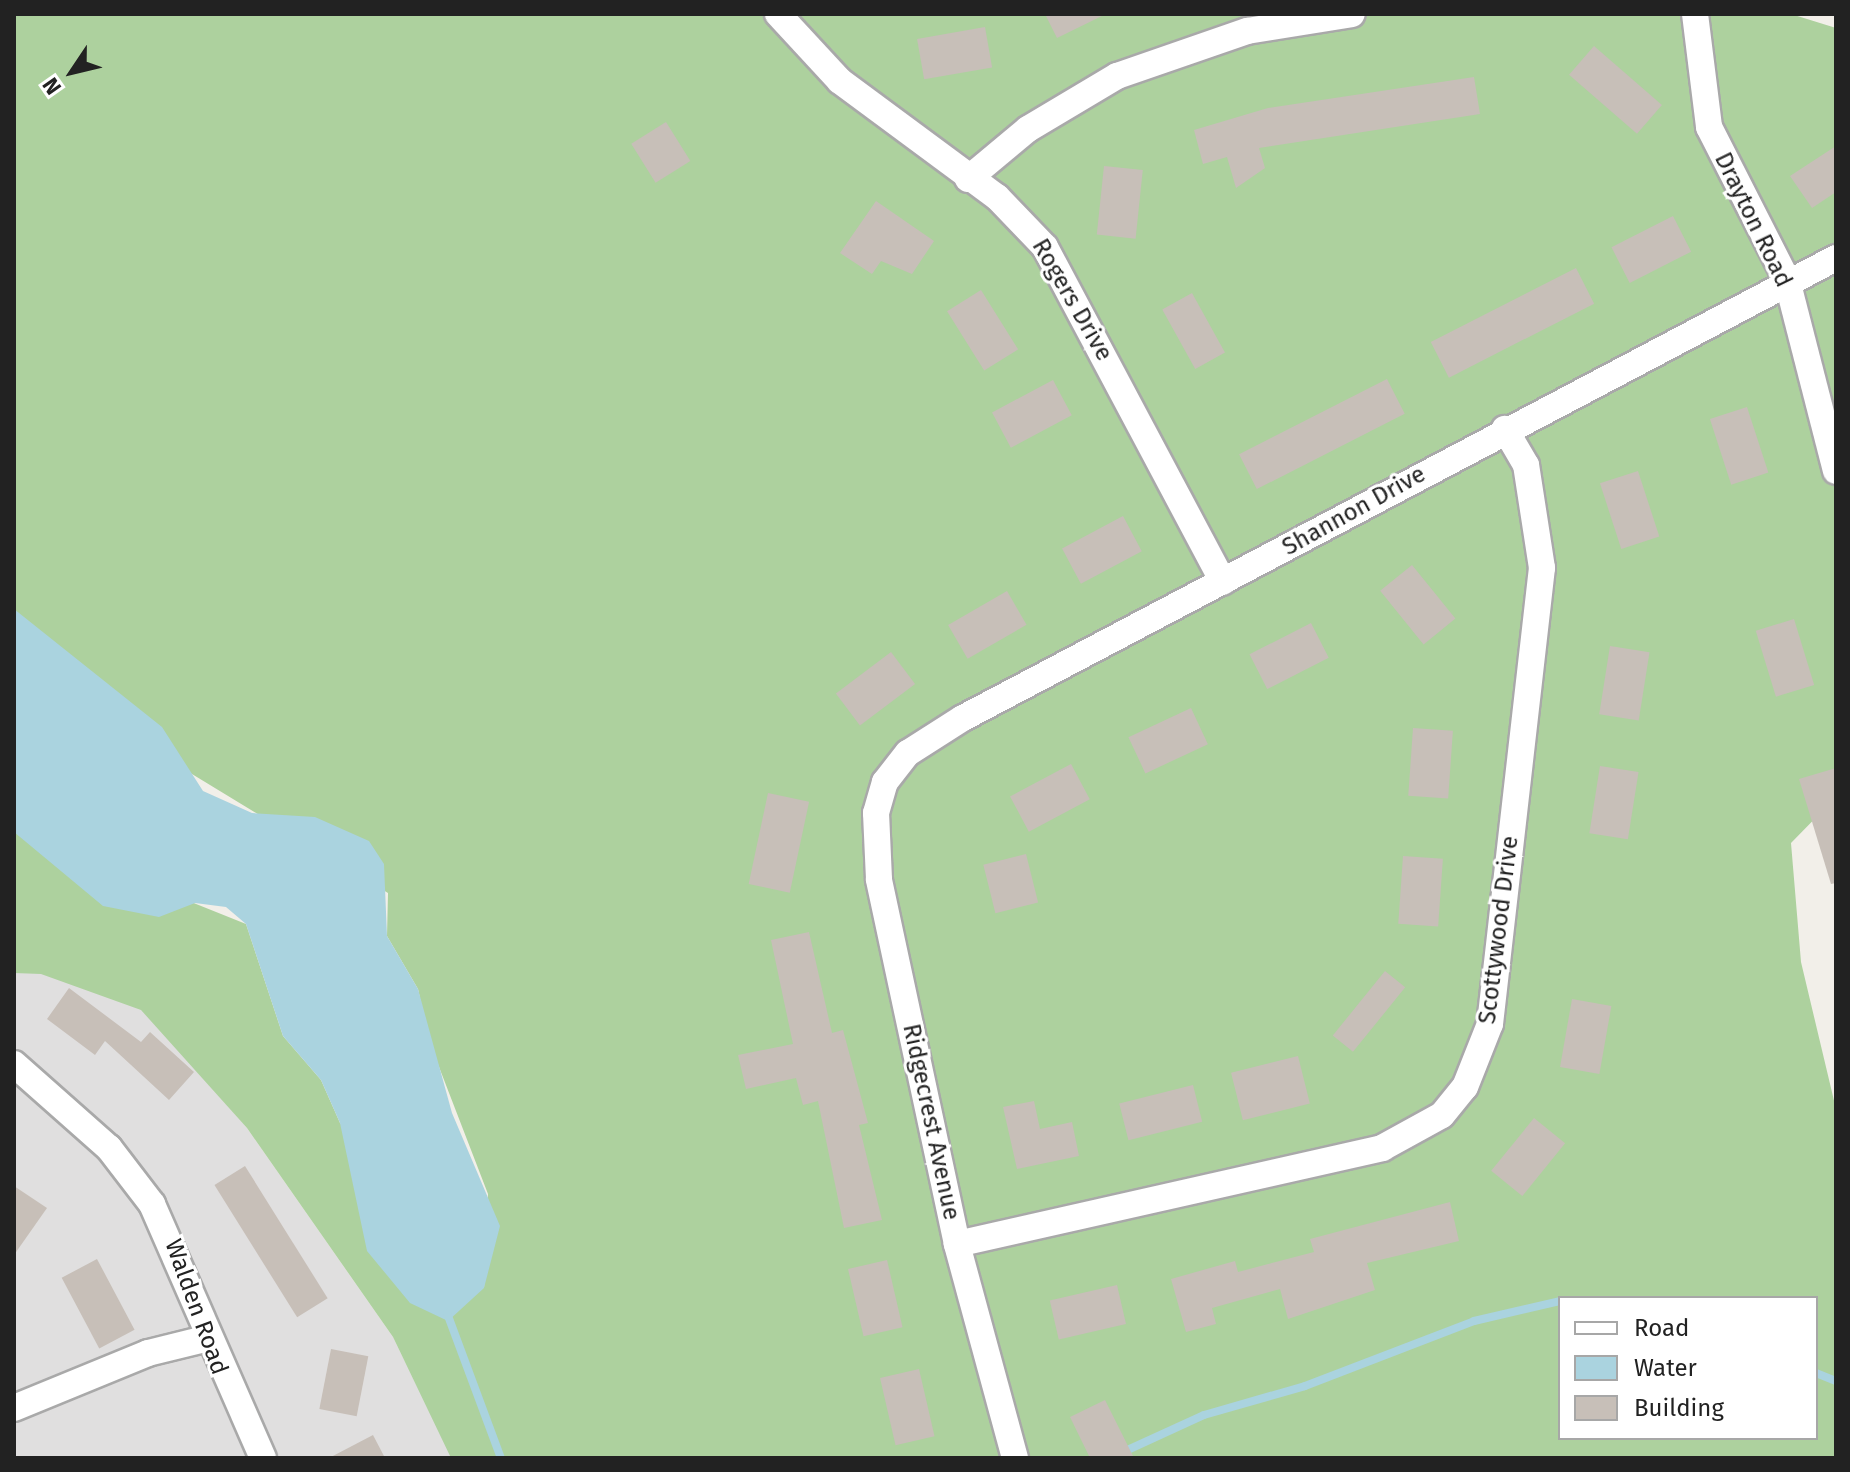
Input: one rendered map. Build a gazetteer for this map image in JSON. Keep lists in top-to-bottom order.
{
  "streets": {
    "street": [
      "Drayton Road",
      "Rogers Drive",
      "Shannon Drive",
      "Scottywood Drive",
      "Ridgecrest Avenue",
      "Walden Road"
    ]
  },
  "crossings": [
    ["Drayton Road", "Shannon Drive"],
    ["Rogers Drive", "Shannon Drive"],
    ["Shannon Drive", "Scottywood Drive"],
    ["Shannon Drive", "Ridgecrest Avenue"],
    ["Scottywood Drive", "Ridgecrest Avenue"]
  ],
  "legend": ["Road", "Water", "Building"],
  "north": "bottom left"
}
